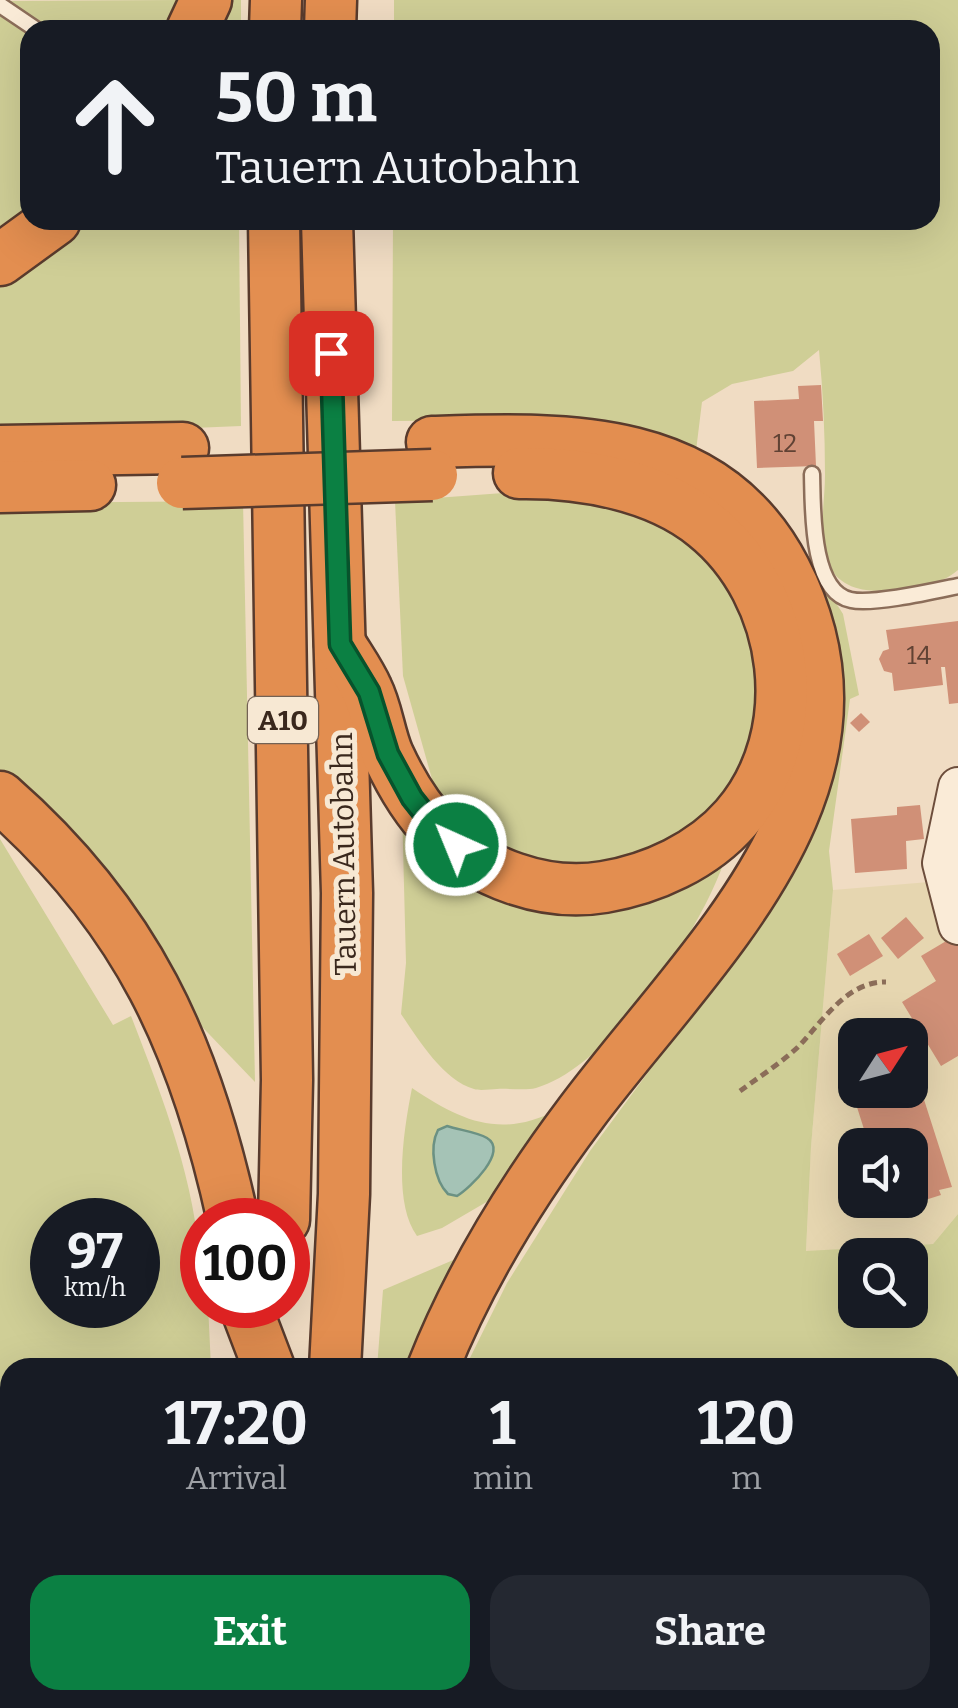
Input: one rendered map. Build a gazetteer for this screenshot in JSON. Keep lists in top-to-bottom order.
{
  "streets": {
    "highway": ["A10", "Tauern Autobahn"]
  },
  "house_numbers": ["12", "14"],
  "north": "top right",
  "page": {
    "turn": ["50 m", "Tauern Autobahn"],
    "speed": "97 km/h",
    "limit": "100",
    "eta": [
      "17:20",
      "Arrival",
      "1",
      "min",
      "120",
      "m"
    ],
    "buttons": ["Exit", "Share"]
  }
}
